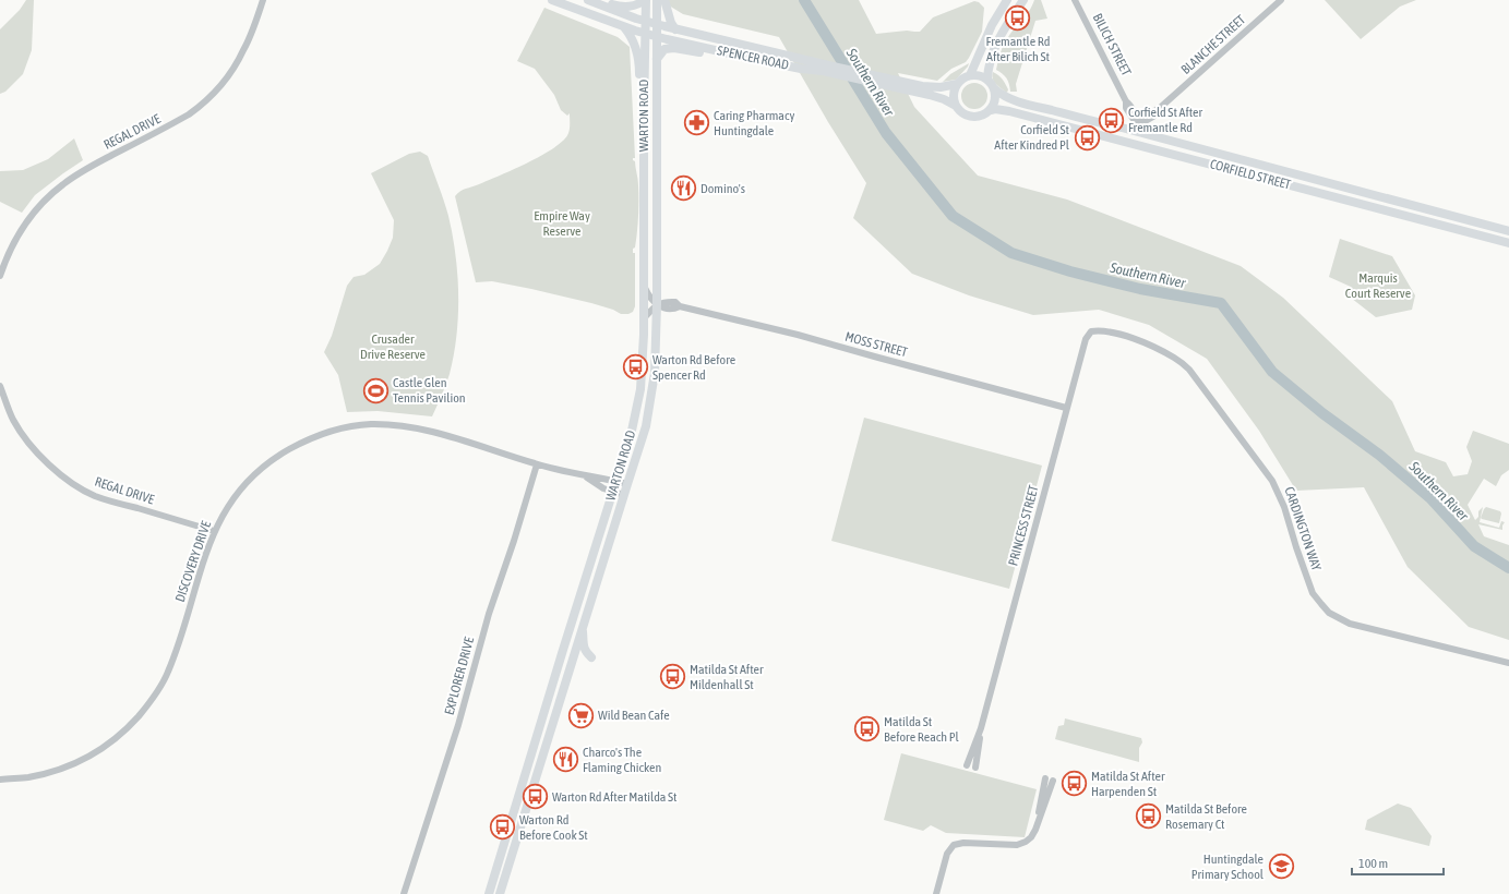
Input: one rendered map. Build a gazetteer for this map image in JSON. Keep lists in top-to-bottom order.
{
  "streets": {
    "main road": ["SPENCER ROAD", "WARTON ROAD", "CORFIELD STREET"],
    "street": [
      "BILICH STREET",
      "BLANCHE STREET",
      "REGAL DRIVE",
      "MOSS STREET",
      "PRINCESS STREET",
      "CARDINGTON WAY",
      "DISCOVERY DRIVE",
      "EXPLORER DRIVE"
    ]
  },
  "crossings": [
    ["BILICH STREET", "BLANCHE STREET"],
    ["SPENCER ROAD", "WARTON ROAD"],
    ["SPENCER ROAD", "CORFIELD STREET"],
    ["WARTON ROAD", "MOSS STREET"],
    ["WARTON ROAD", "DISCOVERY DRIVE"],
    ["REGAL DRIVE", "DISCOVERY DRIVE"],
    ["MOSS STREET", "PRINCESS STREET"],
    ["PRINCESS STREET", "CARDINGTON WAY"],
    ["DISCOVERY DRIVE", "EXPLORER DRIVE"]
  ],
  "water": ["Southern River"],
  "parks": ["Empire Way Reserve", "Marquis Court Reserve", "Crusader Drive Reserve"],
  "places": {
    "bus stop": [
      "Fremantle Rd After Bilich St",
      "Corfield St After Fremantle Rd",
      "Corfield St After Kindred Pl",
      "Warton Rd Before Spencer Rd",
      "Matilda St After Mildenhall St",
      "Matilda St Before Reach Pl",
      "Matilda St After Harpenden St",
      "Warton Rd After Matilda St",
      "Matilda St Before Rosemary Ct",
      "Warton Rd Before Cook St"
    ],
    "pharmacy": ["Caring Pharmacy Huntingdale"],
    "restaurant": ["Domino's", "Charco's The Flaming Chicken"],
    "sports": ["Castle Glen Tennis Pavilion"],
    "supermarket": ["Wild Bean Cafe"],
    "school or university": ["Huntingdale Primary School"]
  },
  "scale_bar": "100 m"
}
